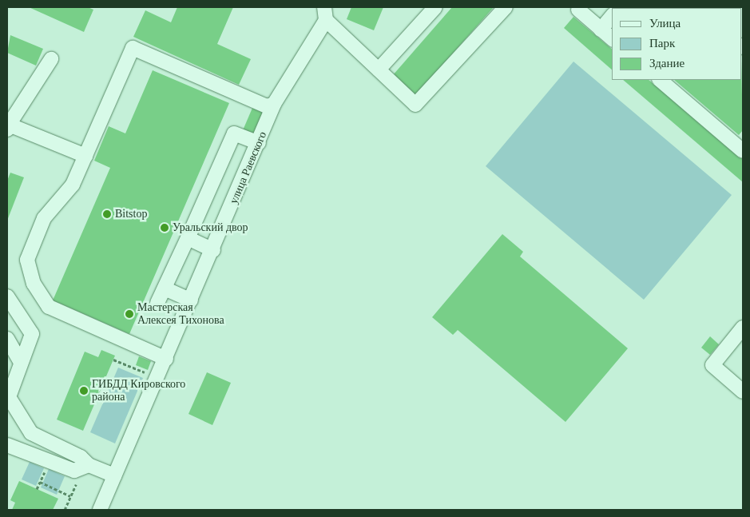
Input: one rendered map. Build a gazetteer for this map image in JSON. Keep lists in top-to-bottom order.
{
  "streets": {
    "street": ["улица Раевского"]
  },
  "places": [
    "Bitstop",
    "Уральский двор",
    "Мастерская Алексея Тихонова",
    "ГИБДД Кировского района"
  ],
  "legend": ["Улица", "Парк", "Здание"]
}
